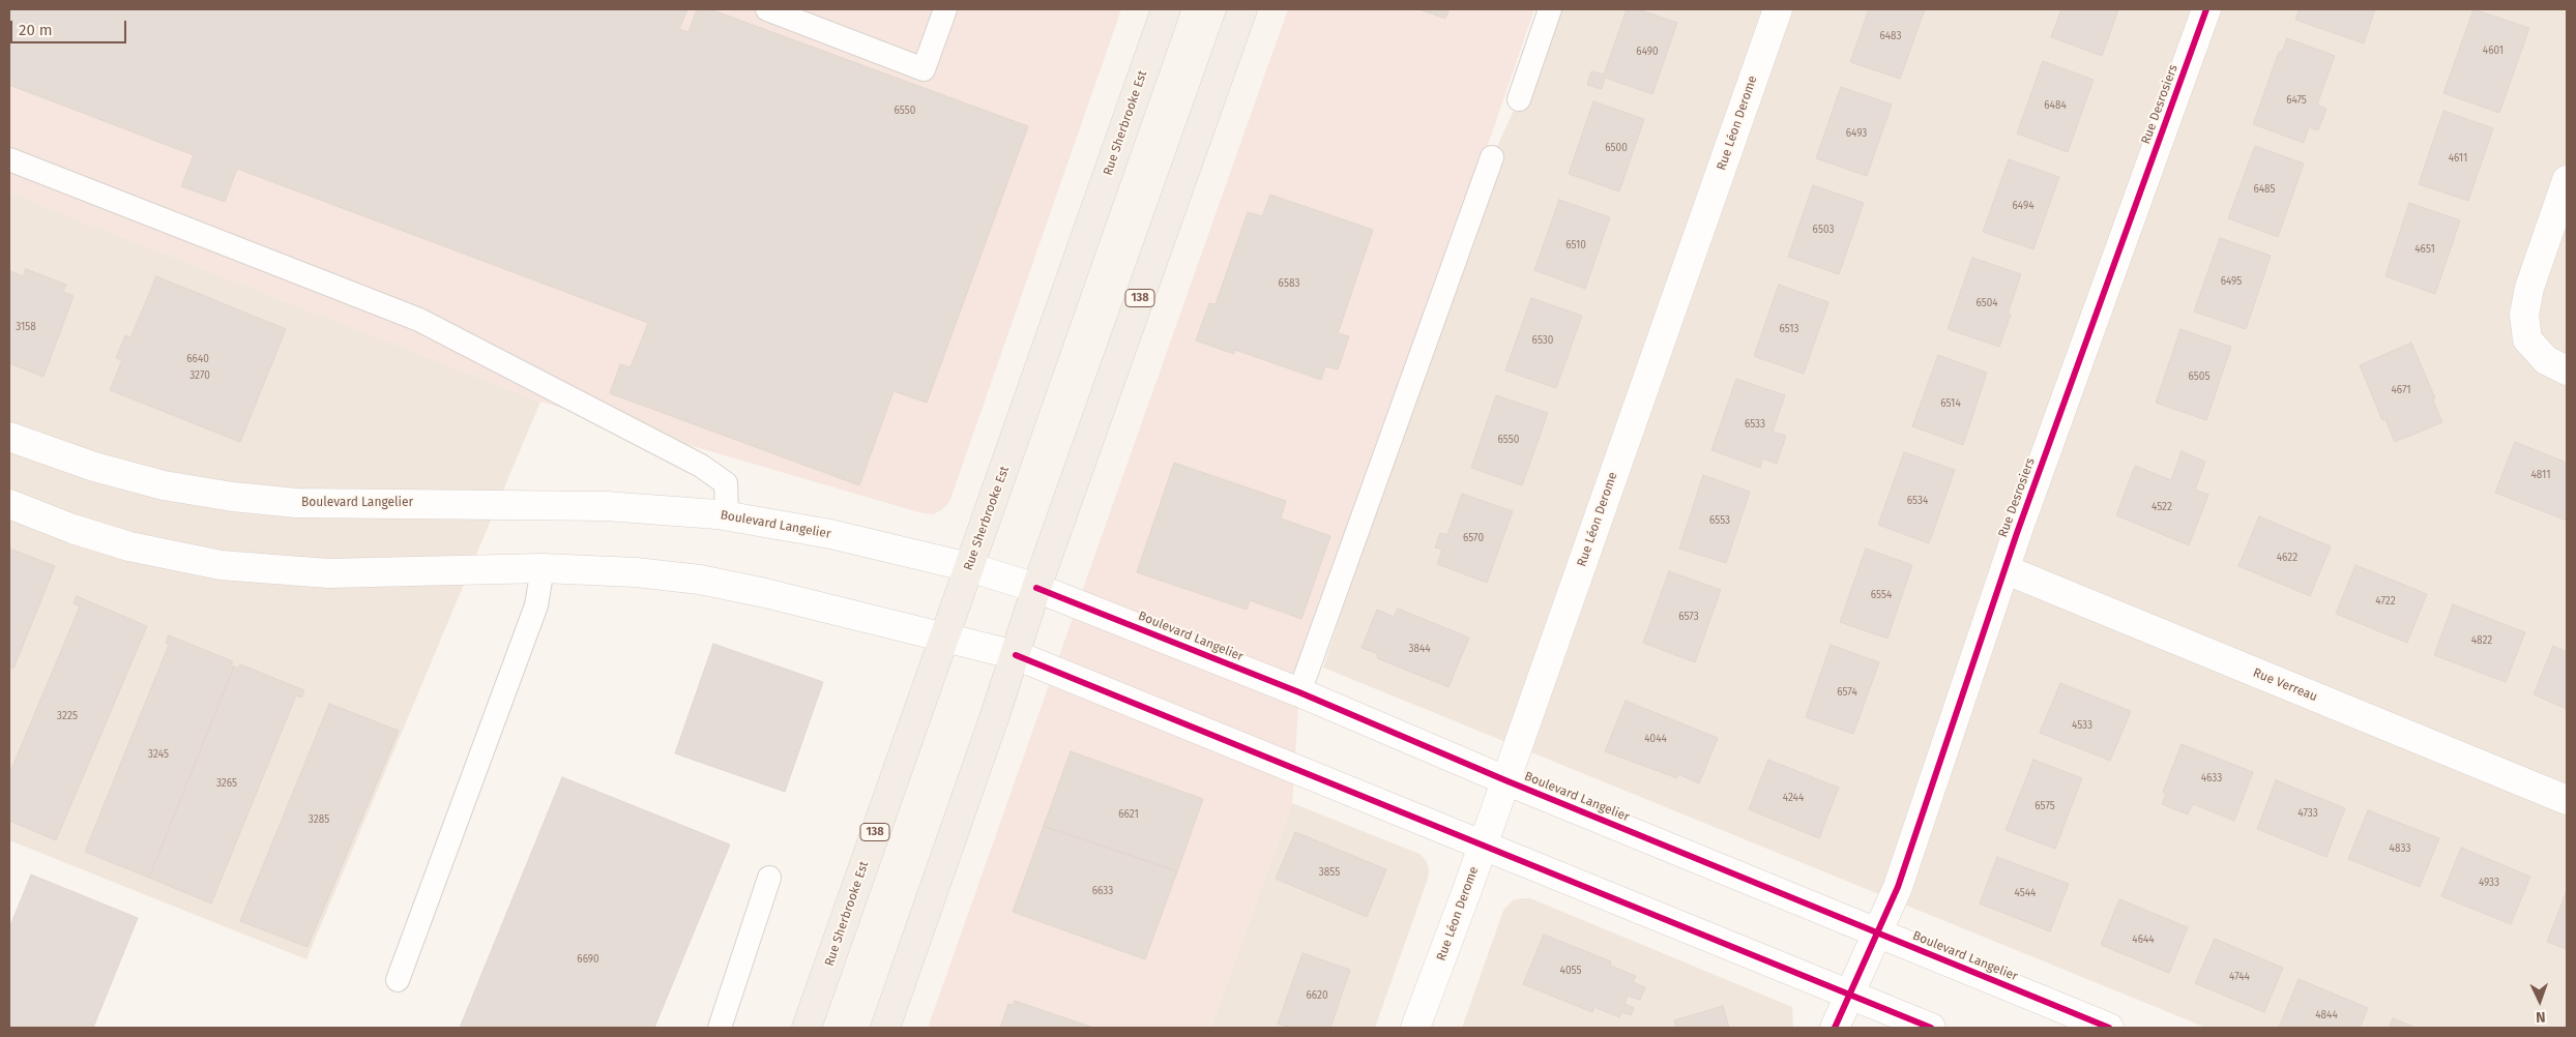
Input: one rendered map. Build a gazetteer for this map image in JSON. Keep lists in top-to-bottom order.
{
  "streets": {
    "main road": [
      "Rue Desrosiers",
      "Rue Sherbrooke Est",
      "Rue Léon Derome",
      "138",
      "Boulevard Langelier",
      "Rue Verreau"
    ]
  },
  "crossings": [
    ["Rue Desrosiers", "Boulevard Langelier"],
    ["Rue Desrosiers", "Rue Verreau"],
    ["Rue Sherbrooke Est", "Boulevard Langelier"],
    ["Rue Léon Derome", "Boulevard Langelier"],
    ["138", "Boulevard Langelier"]
  ],
  "house_numbers": [
    "6483",
    "4601",
    "6490",
    "6475",
    "6484",
    "6550",
    "6493",
    "6500",
    "4611",
    "6485",
    "6494",
    "6503",
    "6510",
    "4651",
    "6495",
    "6583",
    "6504",
    "3158",
    "6513",
    "6530",
    "6640",
    "3270",
    "6505",
    "4671",
    "6514",
    "6533",
    "6550",
    "4811",
    "6534",
    "4522",
    "6553",
    "6570",
    "4622",
    "6554",
    "4722",
    "6573",
    "4822",
    "3844",
    "6574",
    "3225",
    "4533",
    "4044",
    "3245",
    "4633",
    "3265",
    "4244",
    "6575",
    "4733",
    "6621",
    "3285",
    "4833",
    "3855",
    "4933",
    "6633",
    "4544",
    "4644",
    "6690",
    "4055",
    "4744",
    "6620",
    "4844"
  ],
  "scale_bar": "20 m",
  "north": "bottom"
}
